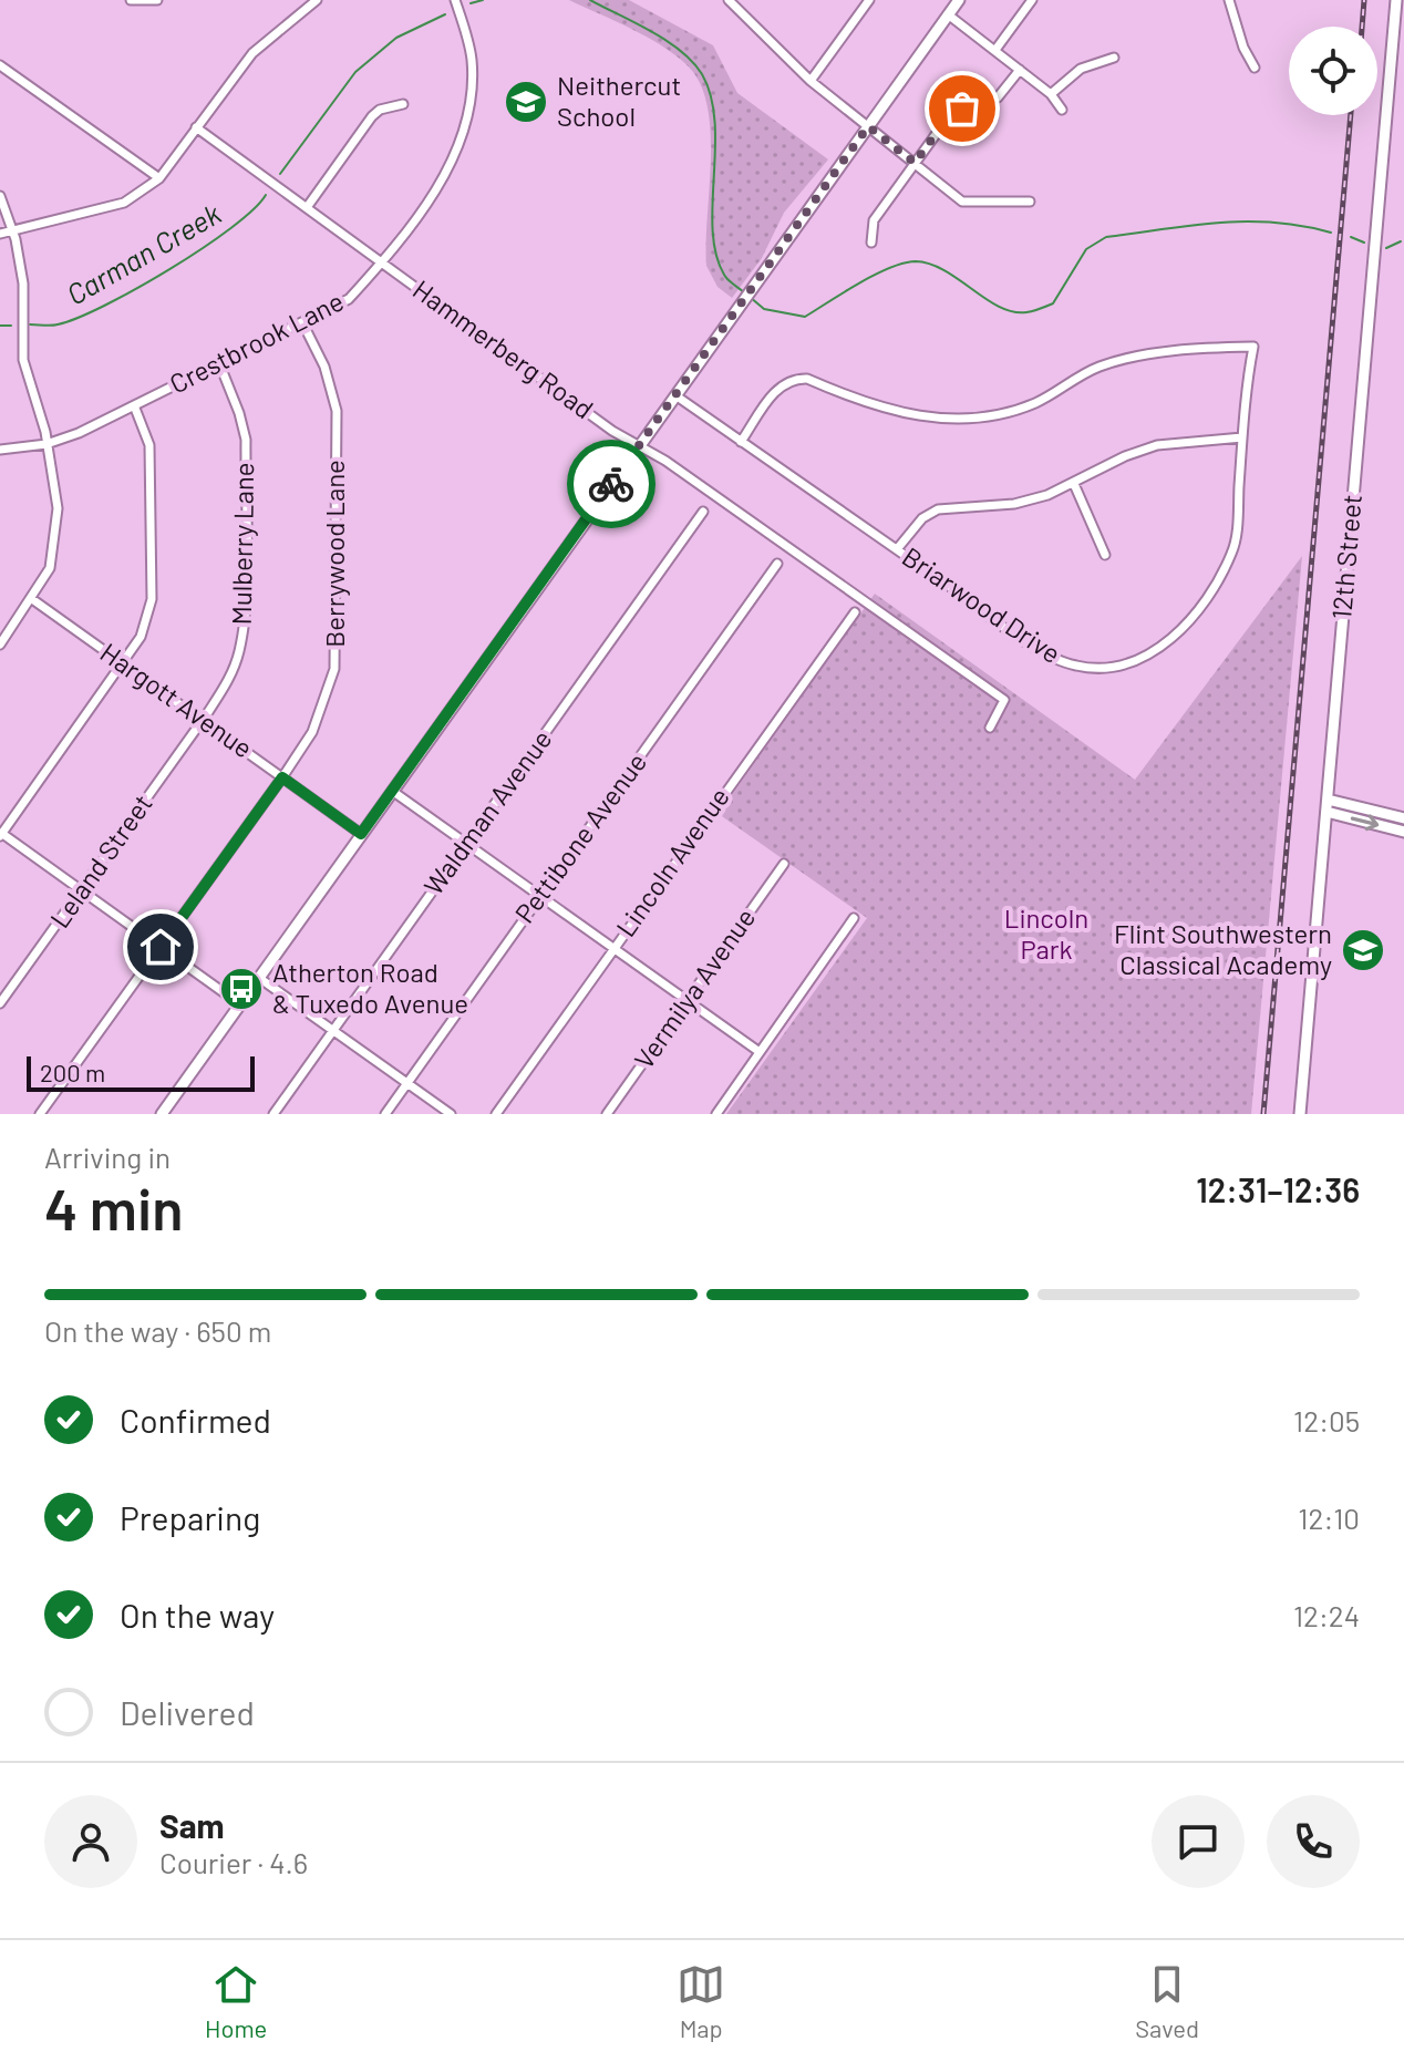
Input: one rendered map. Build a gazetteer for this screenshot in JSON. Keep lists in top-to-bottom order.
{
  "streets": {
    "street": [
      "Crestbrook Lane",
      "Hammerberg Road",
      "Mulberry Lane",
      "Berrywood Lane",
      "12th Street",
      "Briarwood Drive",
      "Hargott Avenue",
      "Waldman Avenue",
      "Pettibone Avenue",
      "Leland Street",
      "Lincoln Avenue",
      "Vermilya Avenue"
    ]
  },
  "crossings": [
    ["Crestbrook Lane", "Hammerberg Road"],
    ["Crestbrook Lane", "Mulberry Lane"],
    ["Crestbrook Lane", "Berrywood Lane"],
    ["Mulberry Lane", "Hargott Avenue"],
    ["Mulberry Lane", "Leland Street"],
    ["Berrywood Lane", "Hargott Avenue"],
    ["Hargott Avenue", "Leland Street"]
  ],
  "water": ["Carman Creek"],
  "parks": ["Lincoln Park"],
  "places": {
    "school or university": ["Neithercut School", "Flint Southwestern Classical Academy"],
    "bus stop": ["Atherton Road & Tuxedo Avenue"]
  },
  "scale_bar": "200 m",
  "page": {
    "scale": "200 m",
    "heading": ["4 min", "Arriving in", "12:31–12:36"],
    "panel": ["Sam", "Courier · 4.6"],
    "bar": "On the way · 650 m",
    "list": [
      ["Confirmed", "12:05"],
      ["Preparing", "12:10"],
      ["On the way", "12:24"],
      "Delivered"
    ],
    "tabs": ["Home", "Map", "Saved"]
  }
}
